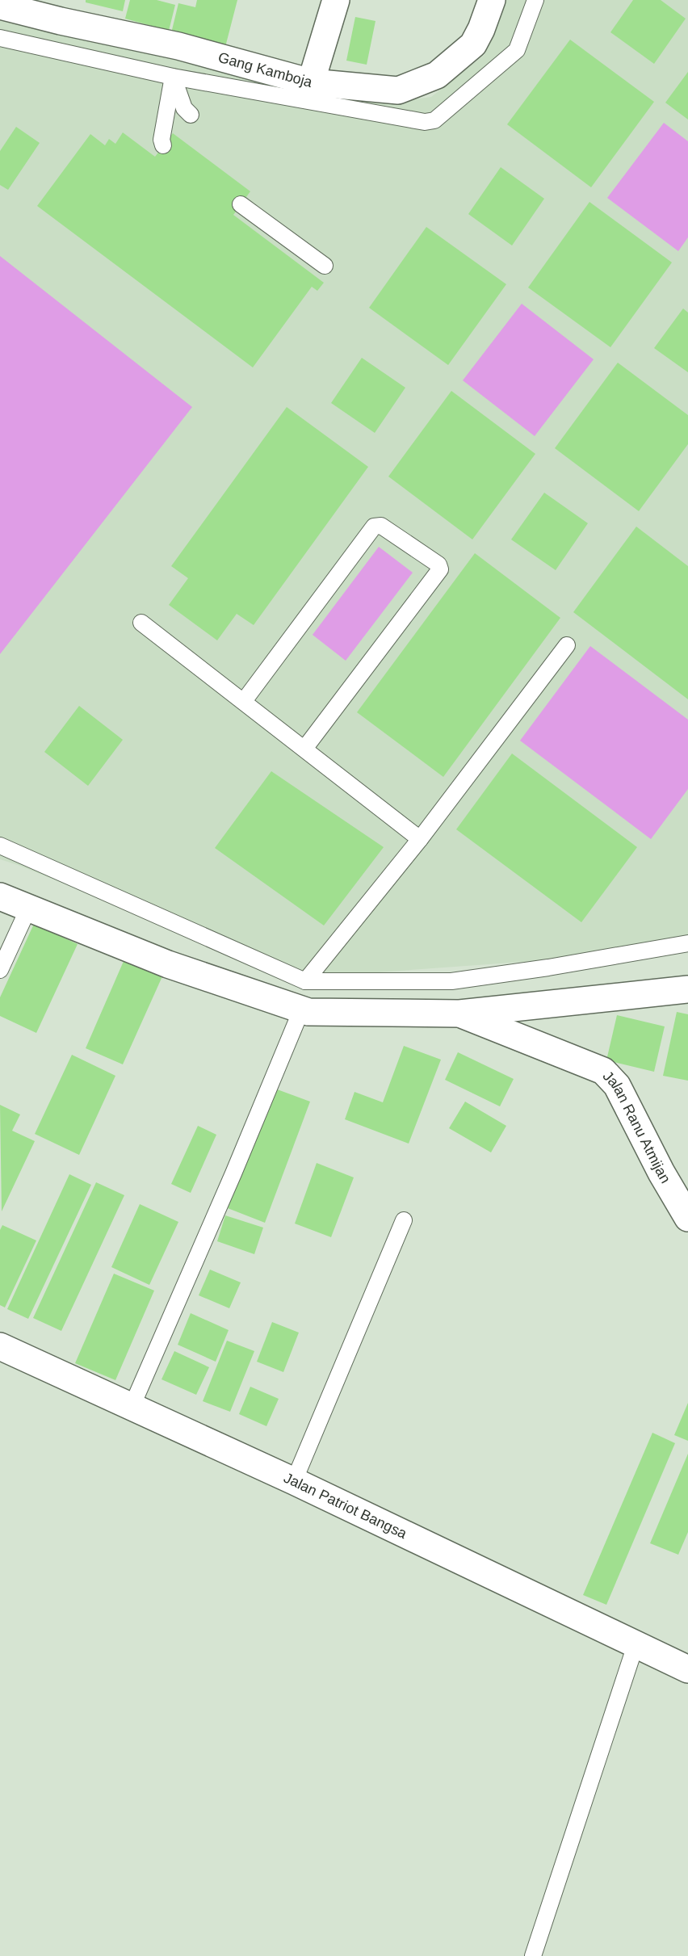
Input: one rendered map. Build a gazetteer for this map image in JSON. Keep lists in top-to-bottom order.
{
  "streets": {
    "street": ["Gang Kamboja", "Jalan Ranu Atmijan", "Jalan Patriot Bangsa"]
  }
}
